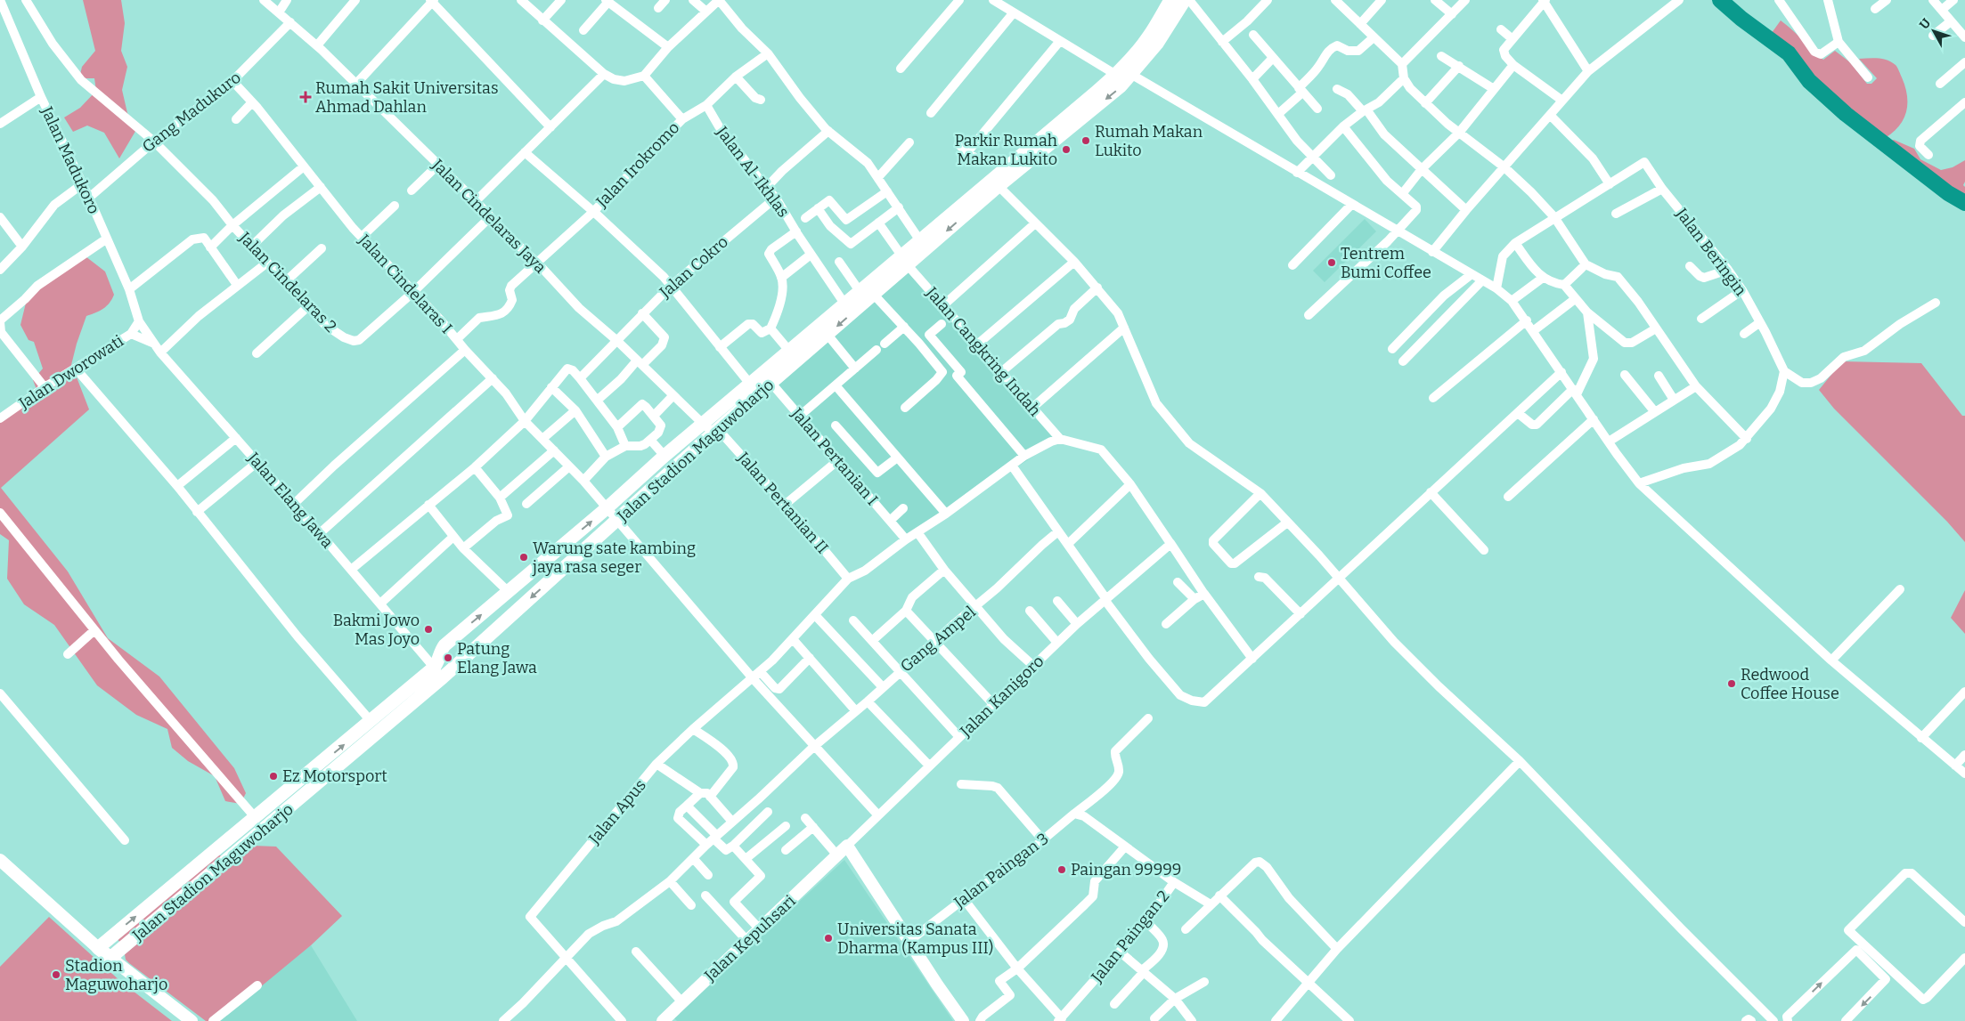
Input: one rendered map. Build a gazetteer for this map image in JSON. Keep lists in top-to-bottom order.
{
  "streets": {
    "main road": ["Jalan Stadion Maguwoharjo"],
    "street": [
      "Gang Madukuro",
      "Jalan Madukoro",
      "Jalan Irokromo",
      "Jalan Al-Ikhlas",
      "Jalan Cindelaras Jaya",
      "Jalan Beringin",
      "Jalan Cokro",
      "Jalan Cindelaras 2",
      "Jalan Cindelaras I",
      "Jalan Cangkring Indah",
      "Jalan Dworowati",
      "Jalan Pertanian I",
      "Jalan Elang Jawa",
      "Jalan Pertanian II",
      "Gang Ampel",
      "Jalan Kanigoro",
      "Jalan Apus",
      "Jalan Paingan 3",
      "Jalan Paingan 2",
      "Jalan Kepuhsari"
    ]
  },
  "crossings": [
    ["Gang Madukuro", "Jalan Madukoro"],
    ["Gang Madukuro", "Jalan Cindelaras Jaya"],
    ["Gang Madukuro", "Jalan Cindelaras 2"],
    ["Gang Madukuro", "Jalan Cindelaras I"],
    ["Jalan Madukoro", "Jalan Dworowati"],
    ["Jalan Madukoro", "Jalan Elang Jawa"],
    ["Jalan Irokromo", "Jalan Al-Ikhlas"],
    ["Jalan Irokromo", "Jalan Cokro"],
    ["Jalan Irokromo", "Jalan Stadion Maguwoharjo"],
    ["Jalan Al-Ikhlas", "Jalan Cokro"],
    ["Jalan Al-Ikhlas", "Jalan Stadion Maguwoharjo"],
    ["Jalan Cindelaras Jaya", "Jalan Cokro"],
    ["Jalan Cindelaras Jaya", "Jalan Cindelaras 2"],
    ["Jalan Cindelaras Jaya", "Jalan Stadion Maguwoharjo"],
    ["Jalan Cindelaras Jaya", "Jalan Pertanian II"],
    ["Jalan Cindelaras 2", "Jalan Cindelaras I"],
    ["Jalan Cindelaras I", "Jalan Stadion Maguwoharjo"],
    ["Jalan Cindelaras I", "Jalan Apus"],
    ["Jalan Cangkring Indah", "Jalan Stadion Maguwoharjo"],
    ["Jalan Dworowati", "Jalan Elang Jawa"],
    ["Jalan Stadion Maguwoharjo", "Jalan Pertanian I"],
    ["Jalan Stadion Maguwoharjo", "Jalan Elang Jawa"],
    ["Jalan Stadion Maguwoharjo", "Jalan Pertanian II"],
    ["Jalan Pertanian II", "Jalan Apus"],
    ["Gang Ampel", "Jalan Apus"],
    ["Jalan Kanigoro", "Jalan Kepuhsari"]
  ],
  "places": {
    "health": ["Rumah Sakit Universitas Ahmad Dahlan"],
    "other": [
      "Rumah Makan Lukito",
      "Parkir Rumah Makan Lukito",
      "Tentrem Bumi Coffee",
      "Warung sate kambing jaya rasa seger",
      "Bakmi Jowo Mas Joyo",
      "Patung Elang Jawa",
      "Redwood Coffee House",
      "Ez Motorsport",
      "Paingan 99999",
      "Universitas Sanata Dharma (Kampus III)",
      "Stadion Maguwoharjo"
    ]
  },
  "north": "top left"
}
